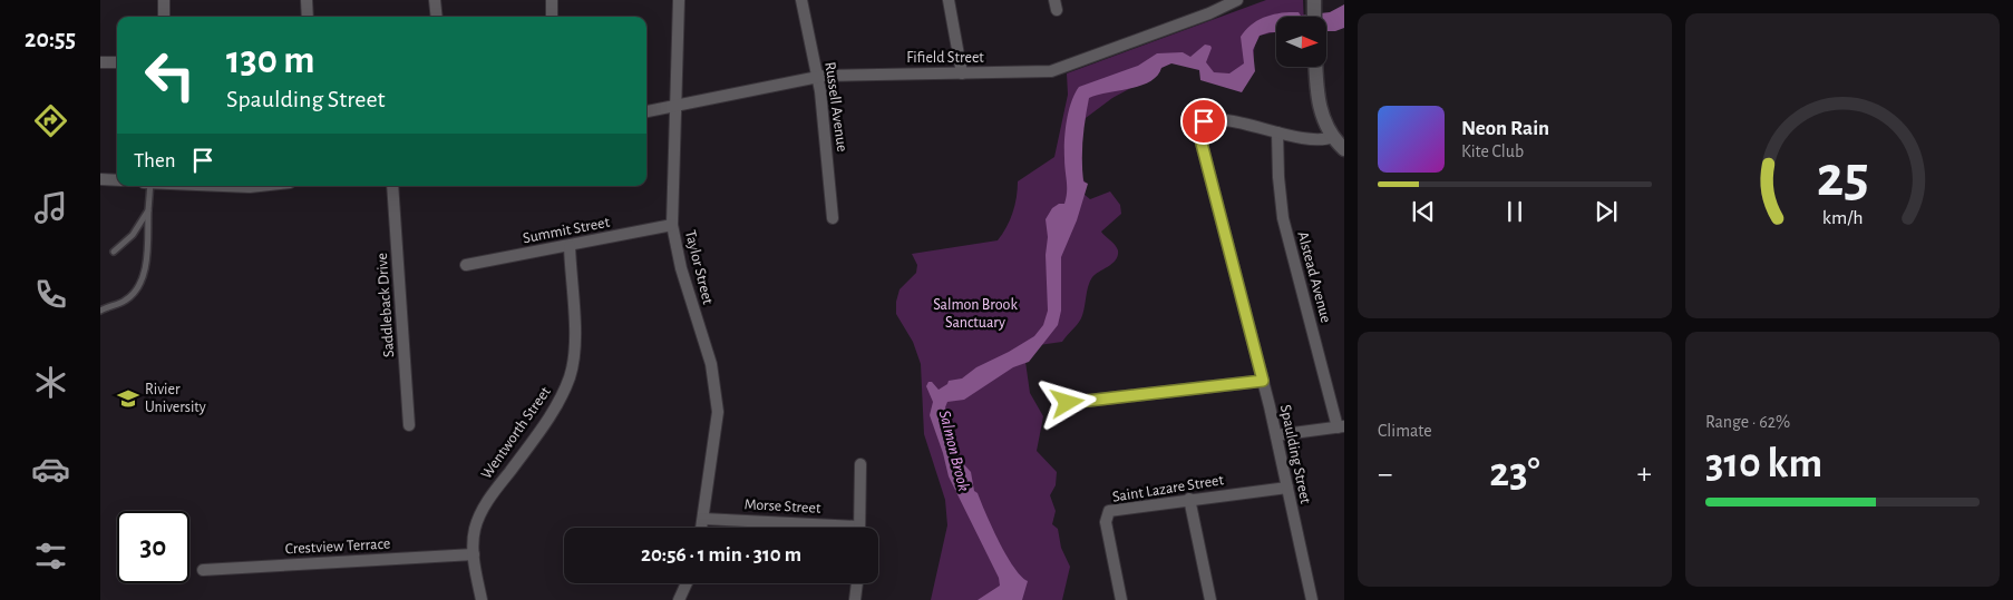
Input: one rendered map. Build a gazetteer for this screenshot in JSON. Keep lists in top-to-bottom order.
{
  "streets": {
    "street": [
      "Fifield Street",
      "Russell Avenue",
      "Summit Street",
      "Taylor Street",
      "Alstead Avenue",
      "Saddleback Drive",
      "Wentworth Street",
      "Spaulding Street",
      "Saint Lazare Street",
      "Morse Street",
      "Crestview Terrace"
    ]
  },
  "crossings": [
    ["Fifield Street", "Russell Avenue"],
    ["Fifield Street", "Taylor Street"],
    ["Summit Street", "Taylor Street"],
    ["Summit Street", "Wentworth Street"],
    ["Taylor Street", "Morse Street"],
    ["Alstead Avenue", "Spaulding Street"],
    ["Wentworth Street", "Crestview Terrace"],
    ["Spaulding Street", "Saint Lazare Street"]
  ],
  "water": ["Salmon Brook"],
  "parks": ["Salmon Brook Sanctuary"],
  "places": {
    "school or university": ["Rivier University"]
  },
  "north": "right",
  "page": {
    "tabs": "20:55",
    "turn": ["130 m", "Spaulding Street"],
    "song": ["Neon Rain", "Kite Club"],
    "then": "Then",
    "tile": [
      "Climate",
      ["Range · 62%", "310 km"]
    ],
    "heat": ["−", "23°", "+"],
    "limit": "30",
    "trip": "20:56 · 1 min · 310 m",
    "gauge": ["25", "km/h"]
  }
}
